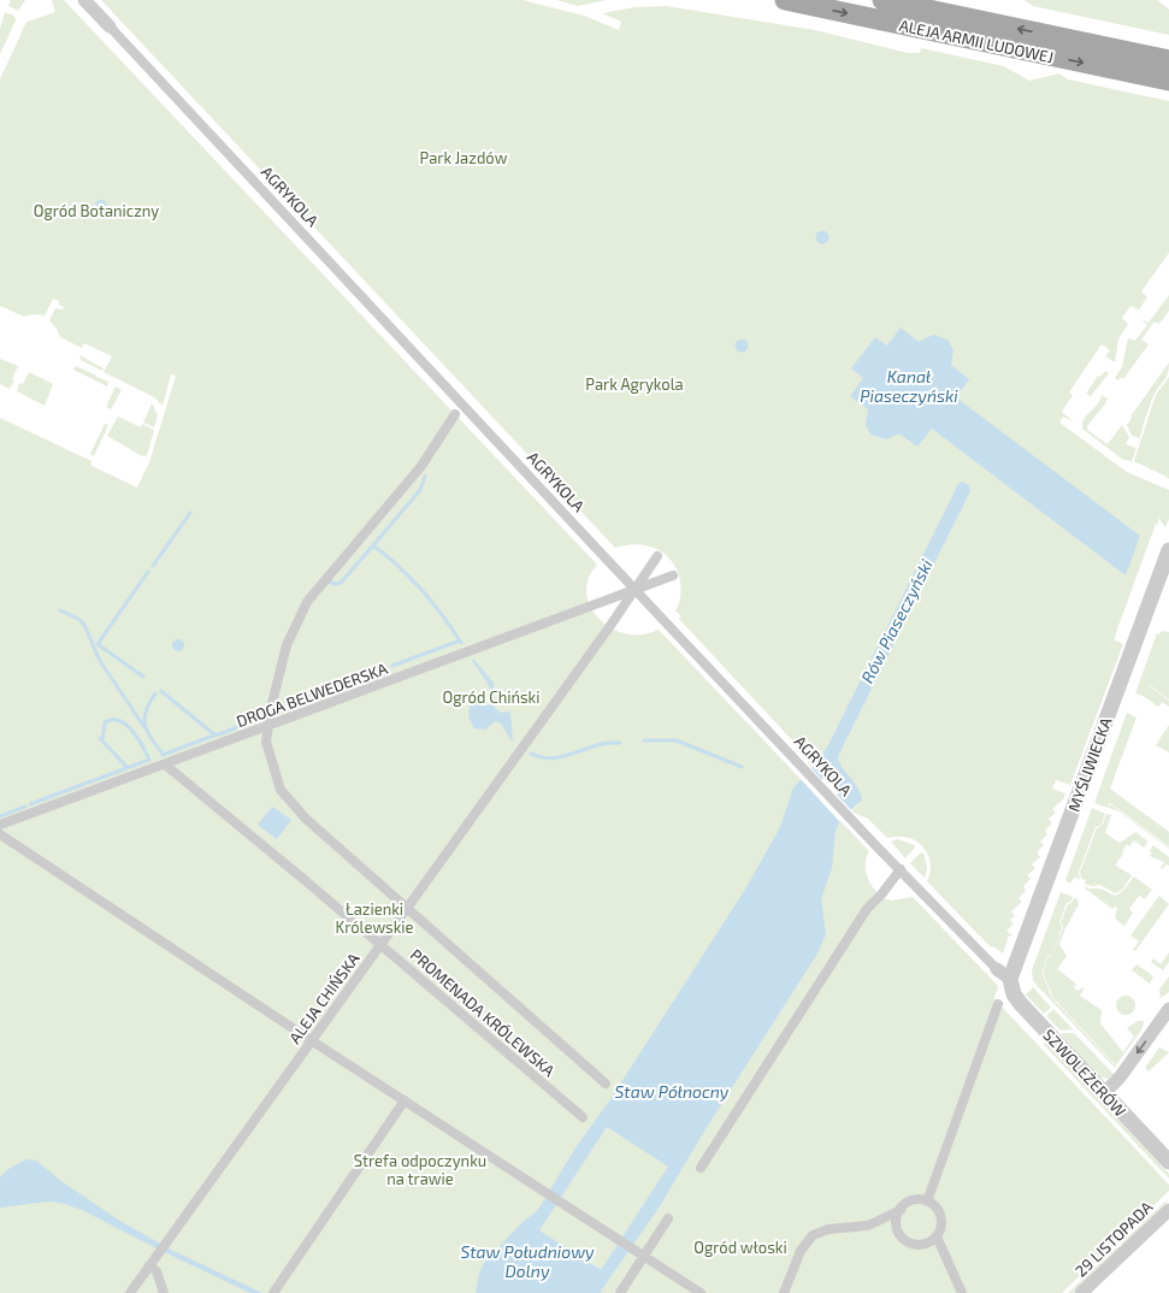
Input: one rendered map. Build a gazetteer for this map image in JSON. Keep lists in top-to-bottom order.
{
  "streets": {
    "main road": ["ALEJA ARMII LUDOWEJ"],
    "street": [
      "AGRYKOLA",
      "DROGA BELWEDERSKA",
      "MYŚLIWIECKA",
      "ALEJA CHIŃSKA",
      "PROMENADA KRÓLEWSKA",
      "SZWOLEŻERÓW",
      "29 LISTOPADA"
    ]
  },
  "crossings": [
    ["AGRYKOLA", "DROGA BELWEDERSKA"],
    ["AGRYKOLA", "MYŚLIWIECKA"],
    ["AGRYKOLA", "ALEJA CHIŃSKA"],
    ["AGRYKOLA", "SZWOLEŻERÓW"],
    ["DROGA BELWEDERSKA", "ALEJA CHIŃSKA"],
    ["DROGA BELWEDERSKA", "PROMENADA KRÓLEWSKA"],
    ["MYŚLIWIECKA", "SZWOLEŻERÓW"],
    ["ALEJA CHIŃSKA", "PROMENADA KRÓLEWSKA"]
  ],
  "water": [
    "Kanał Piaseczyński",
    "Rów Piaseczyński",
    "Staw Północny",
    "Staw Południowy Dolny"
  ],
  "parks": [
    "Park Jazdów",
    "Ogród Botaniczny",
    "Park Agrykola",
    "Ogród Chiński",
    "Łazienki Królewskie",
    "Strefa odpoczynku na trawie",
    "Ogród włoski"
  ]
}
